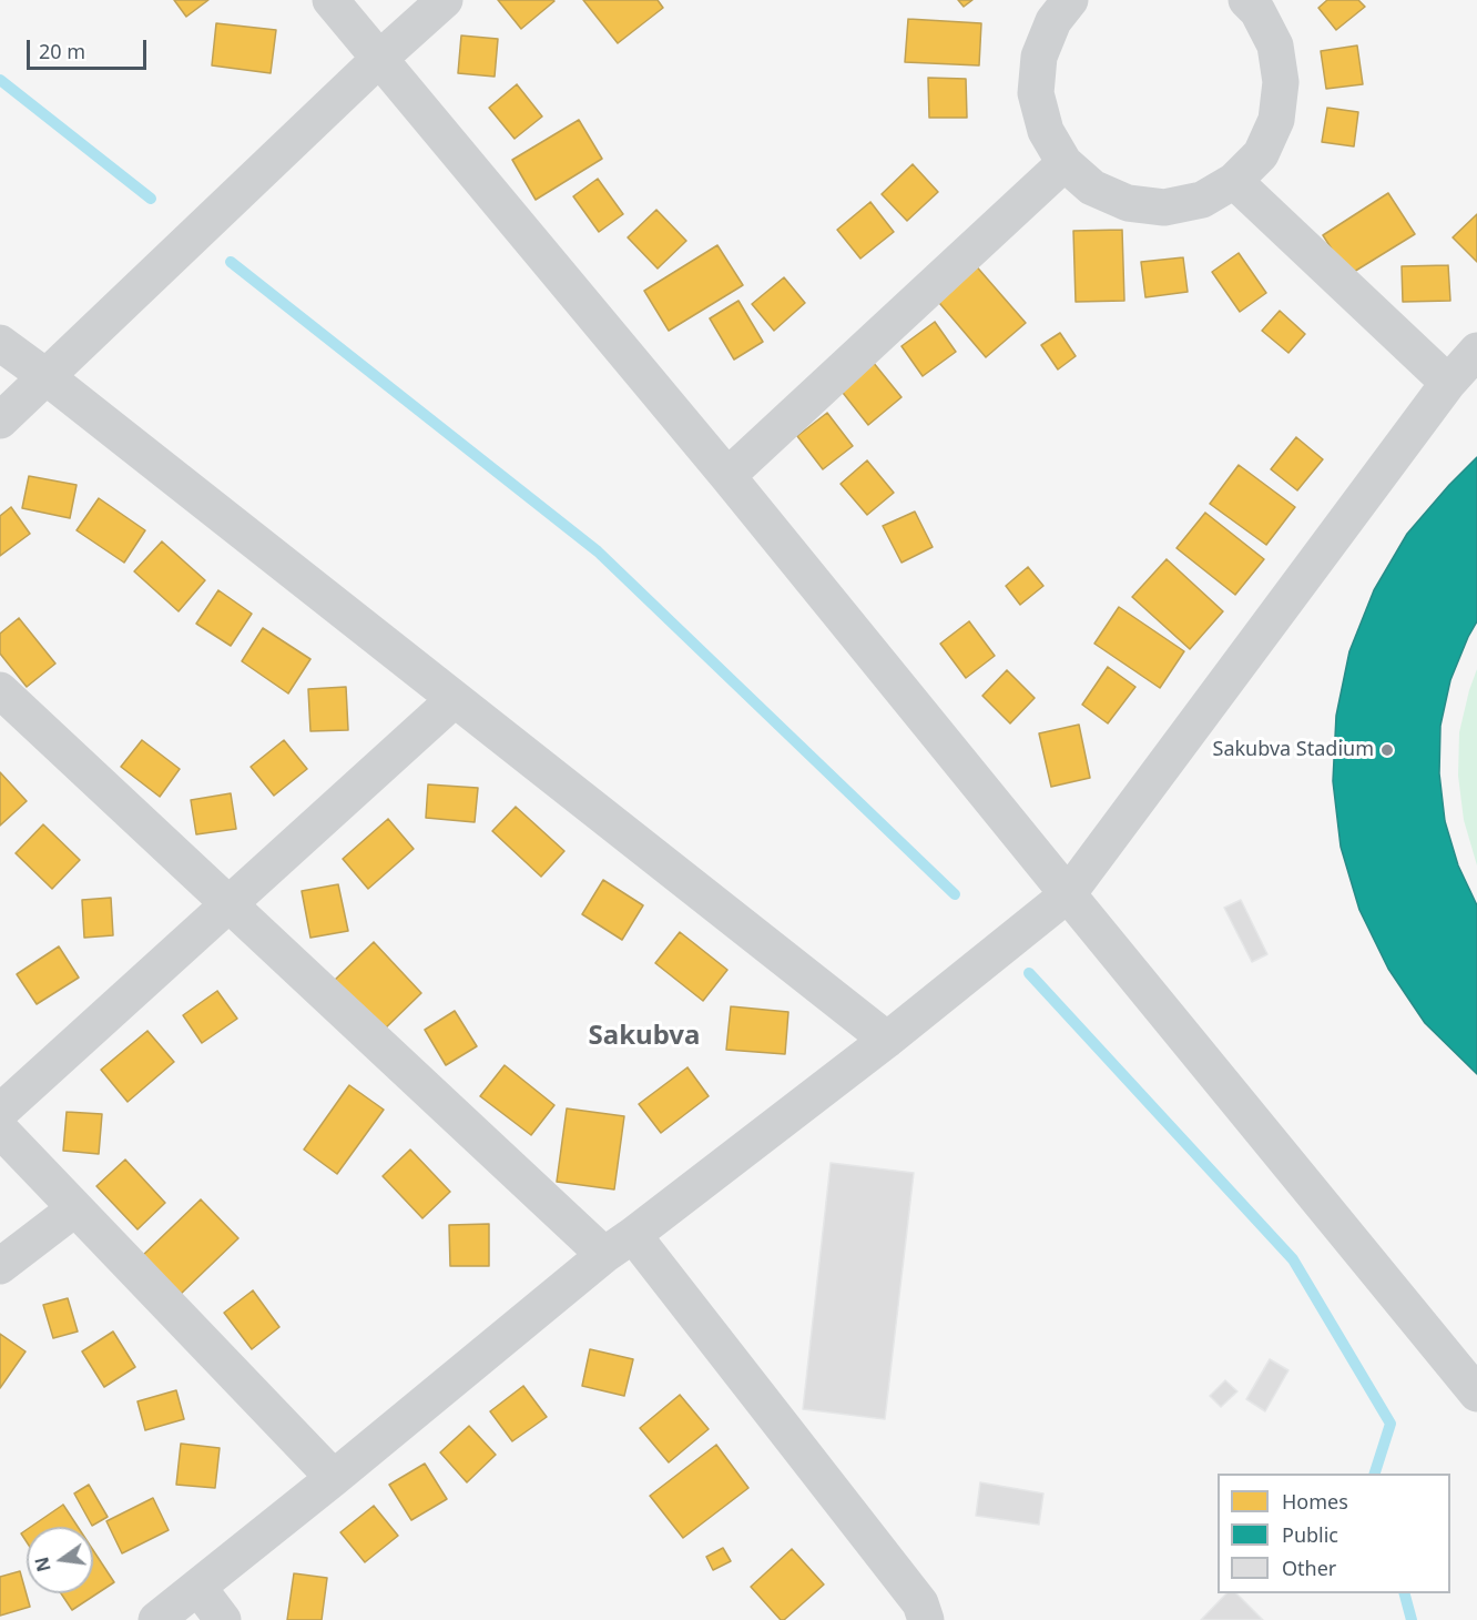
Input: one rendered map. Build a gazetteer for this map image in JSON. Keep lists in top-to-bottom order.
{
  "districts": ["Sakubva"],
  "places": ["Sakubva Stadium"],
  "legend": ["Homes", "Public", "Other"],
  "scale_bar": "20 m",
  "north": "left"
}
